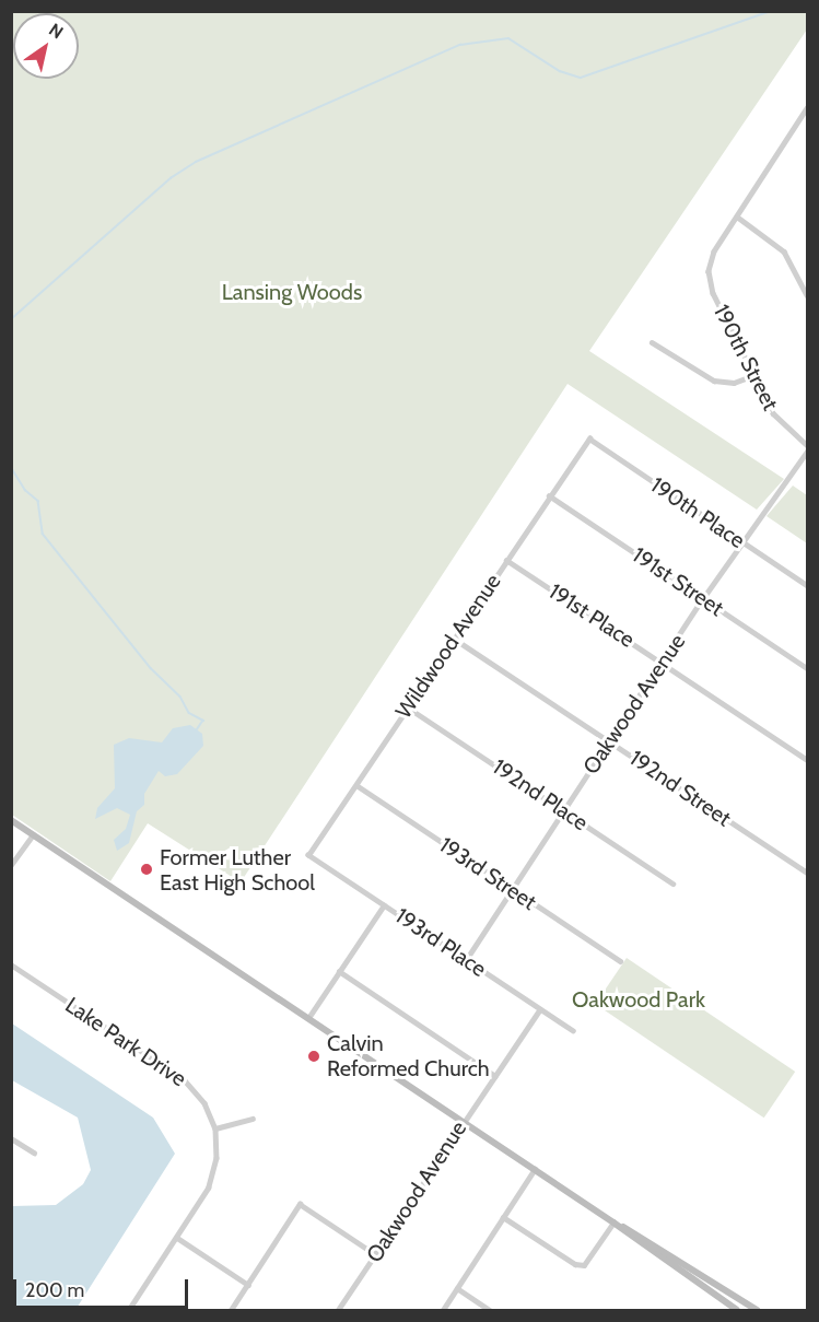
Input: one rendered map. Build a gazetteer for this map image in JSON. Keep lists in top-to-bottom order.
{
  "streets": {
    "street": [
      "190th Street",
      "190th Place",
      "191st Street",
      "191st Place",
      "Wildwood Avenue",
      "Oakwood Avenue",
      "192nd Street",
      "192nd Place",
      "193rd Street",
      "193rd Place",
      "Lake Park Drive"
    ]
  },
  "crossings": [
    ["190th Place", "Wildwood Avenue"],
    ["190th Place", "Oakwood Avenue"],
    ["191st Street", "Wildwood Avenue"],
    ["191st Street", "Oakwood Avenue"],
    ["191st Place", "Wildwood Avenue"],
    ["191st Place", "Oakwood Avenue"],
    ["Wildwood Avenue", "192nd Street"],
    ["Wildwood Avenue", "192nd Place"],
    ["Wildwood Avenue", "193rd Street"],
    ["Wildwood Avenue", "193rd Place"],
    ["Oakwood Avenue", "192nd Street"],
    ["Oakwood Avenue", "192nd Place"],
    ["Oakwood Avenue", "193rd Street"],
    ["Oakwood Avenue", "193rd Place"]
  ],
  "parks": ["Lansing Woods", "Oakwood Park"],
  "places": ["Former Luther East High School", "Calvin Reformed Church"],
  "scale_bar": "200 m",
  "north": "top right"
}
